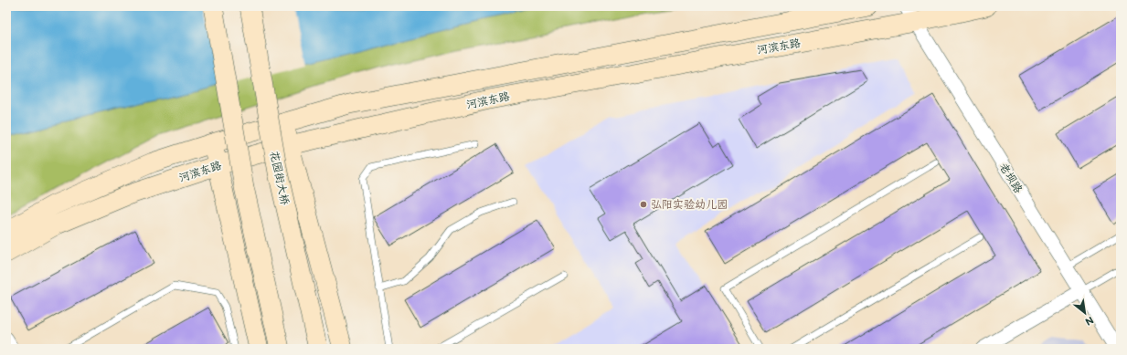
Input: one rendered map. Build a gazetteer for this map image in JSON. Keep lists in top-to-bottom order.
{
  "streets": {
    "main road": ["河滨东路", "花园街大桥"],
    "street": ["老坝路"]
  },
  "crossings": [
    ["河滨东路", "老坝路"]
  ],
  "places": ["弘阳实验幼儿园"],
  "north": "bottom right"
}
